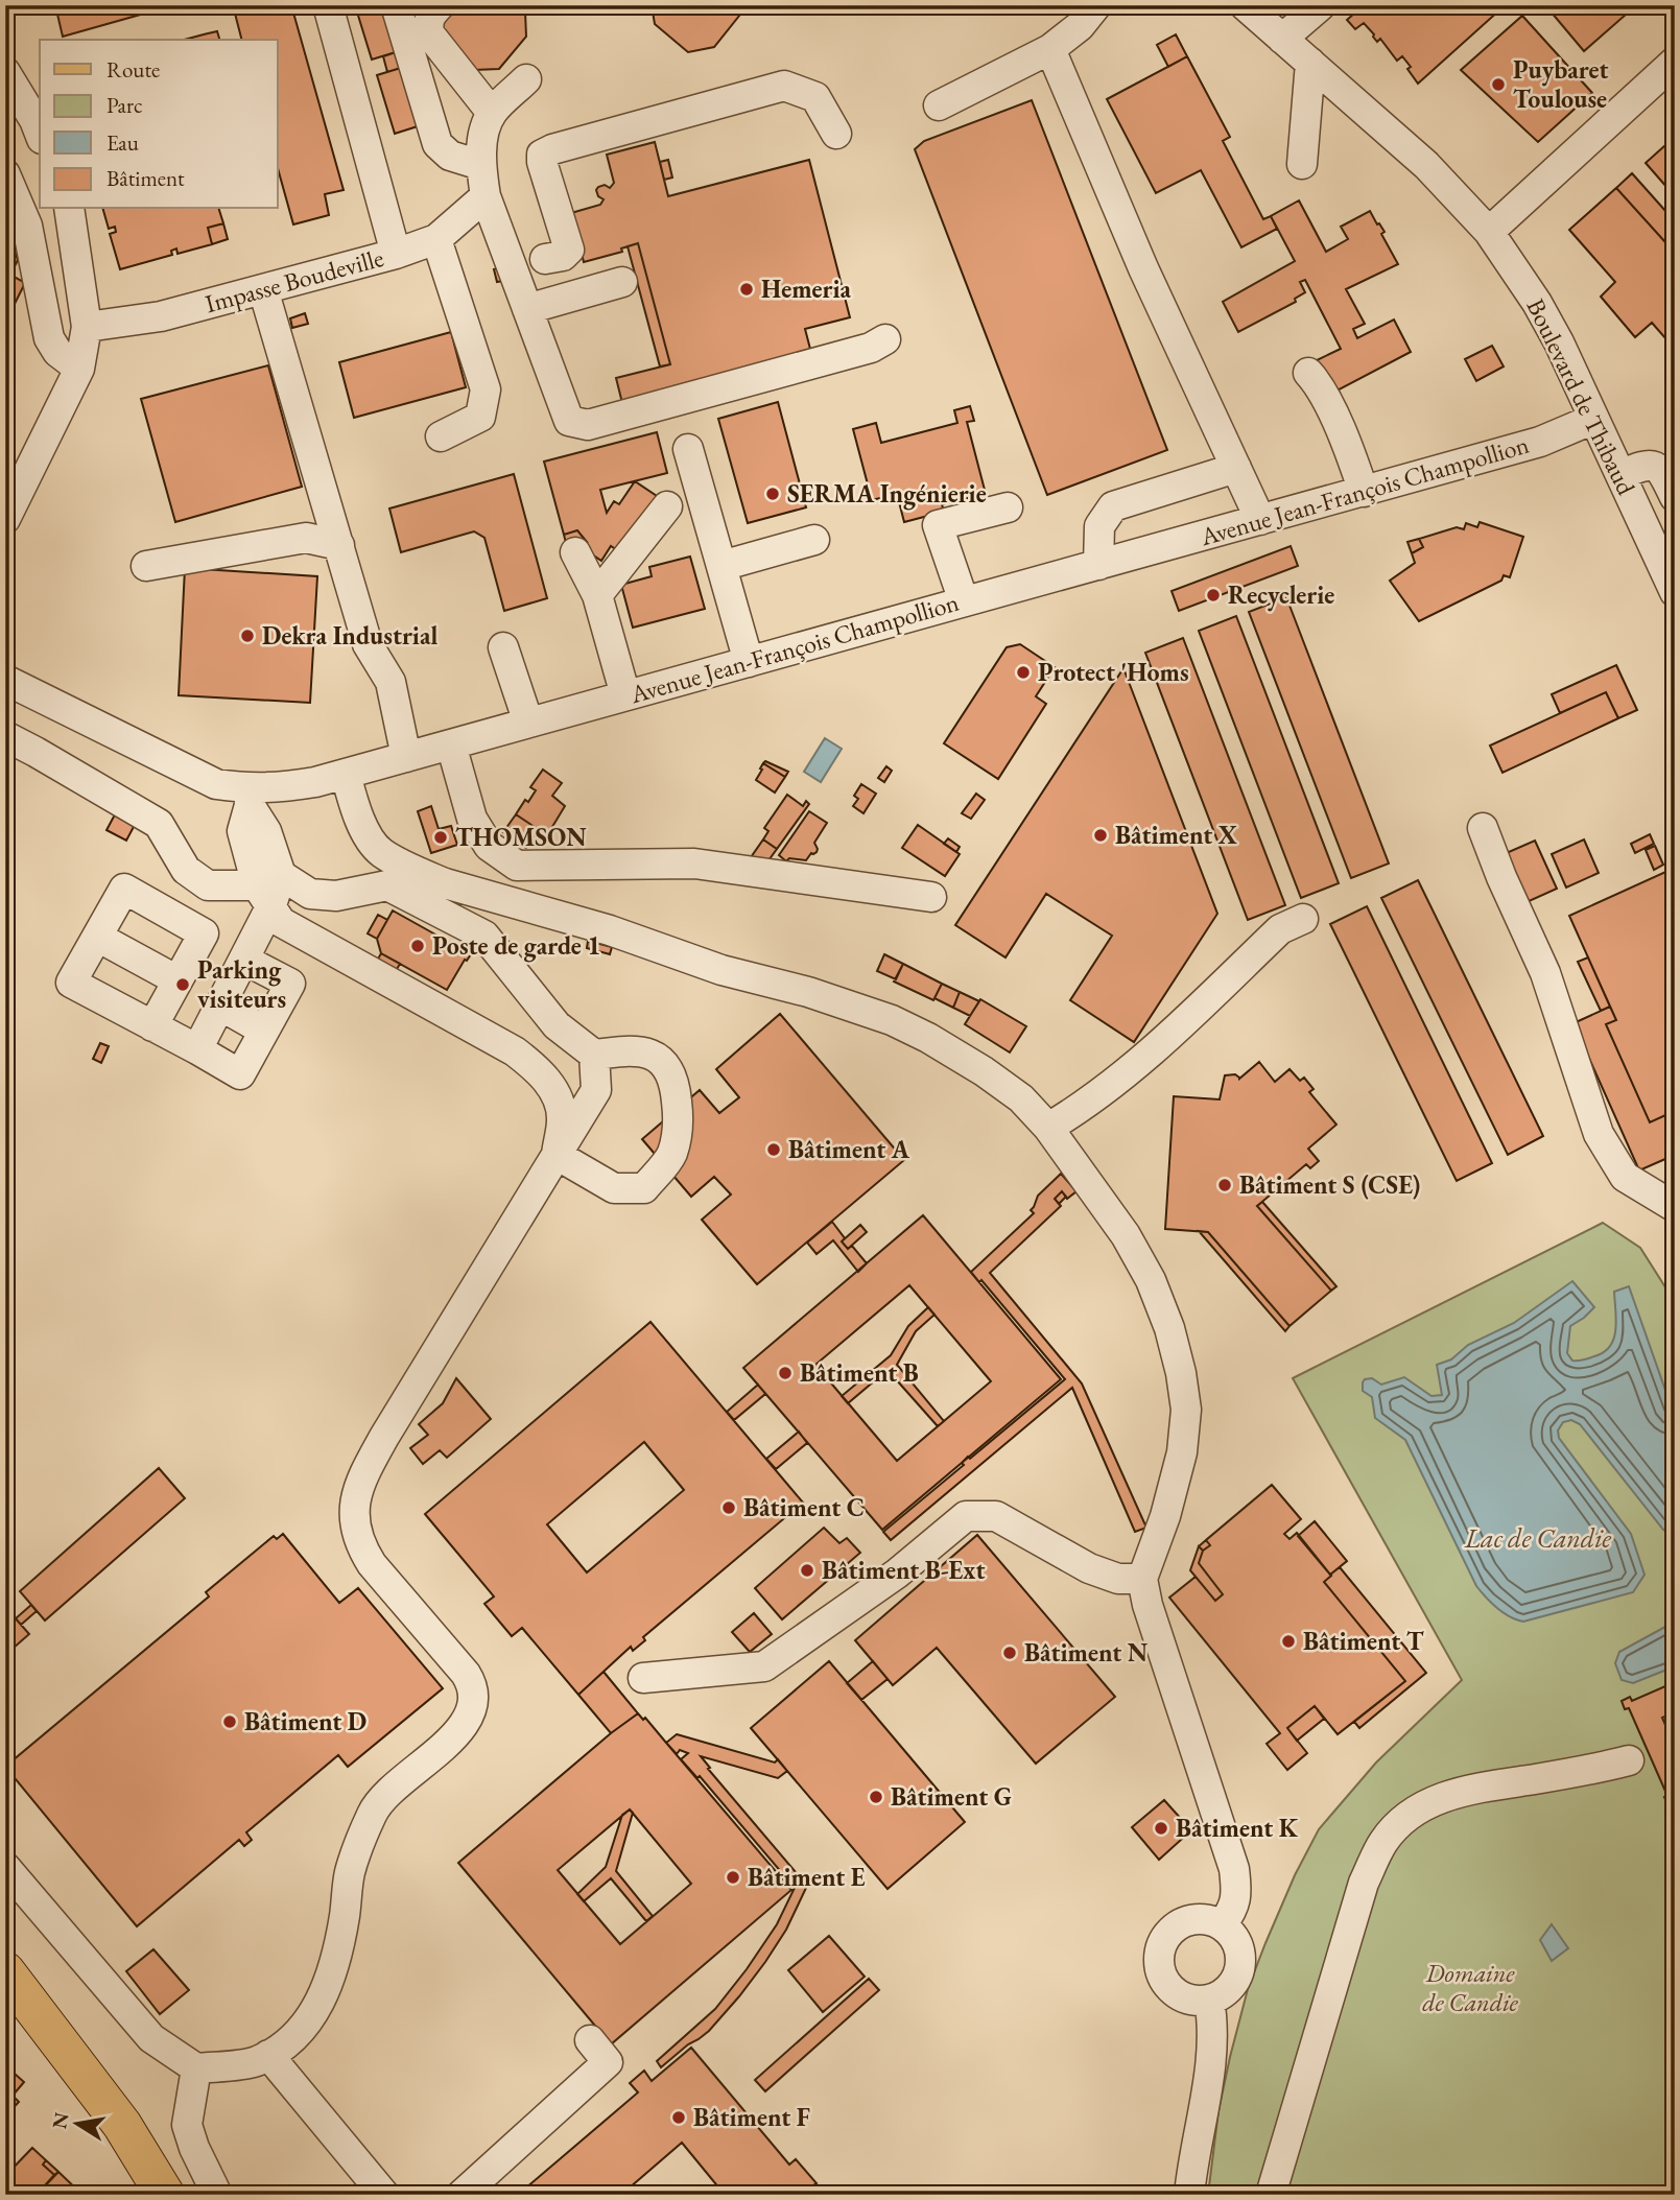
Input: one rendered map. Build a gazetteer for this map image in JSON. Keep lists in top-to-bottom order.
{
  "streets": {
    "street": ["Impasse Boudeville", "Boulevard de Thibaud", "Avenue Jean-François Champollion"]
  },
  "crossings": [
    ["Boulevard de Thibaud", "Avenue Jean-François Champollion"]
  ],
  "water": ["Lac de Candie"],
  "parks": ["Domaine de Candie"],
  "places": [
    "Puybaret Toulouse",
    "Hemeria",
    "SERMA Ingénierie",
    "Recyclerie",
    "Dekra Industrial",
    "Protect 'Homs",
    "Bâtiment X",
    "THOMSON",
    "Poste de garde 1",
    "Parking visiteurs",
    "Bâtiment A",
    "Bâtiment S (CSE)",
    "Bâtiment B",
    "Bâtiment C",
    "Bâtiment B-Ext",
    "Bâtiment T",
    "Bâtiment N",
    "Bâtiment D",
    "Bâtiment G",
    "Bâtiment K",
    "Bâtiment E",
    "Bâtiment F"
  ],
  "legend": [
    "Route",
    "Parc",
    "Eau",
    "Bâtiment"
  ],
  "north": "left"
}
